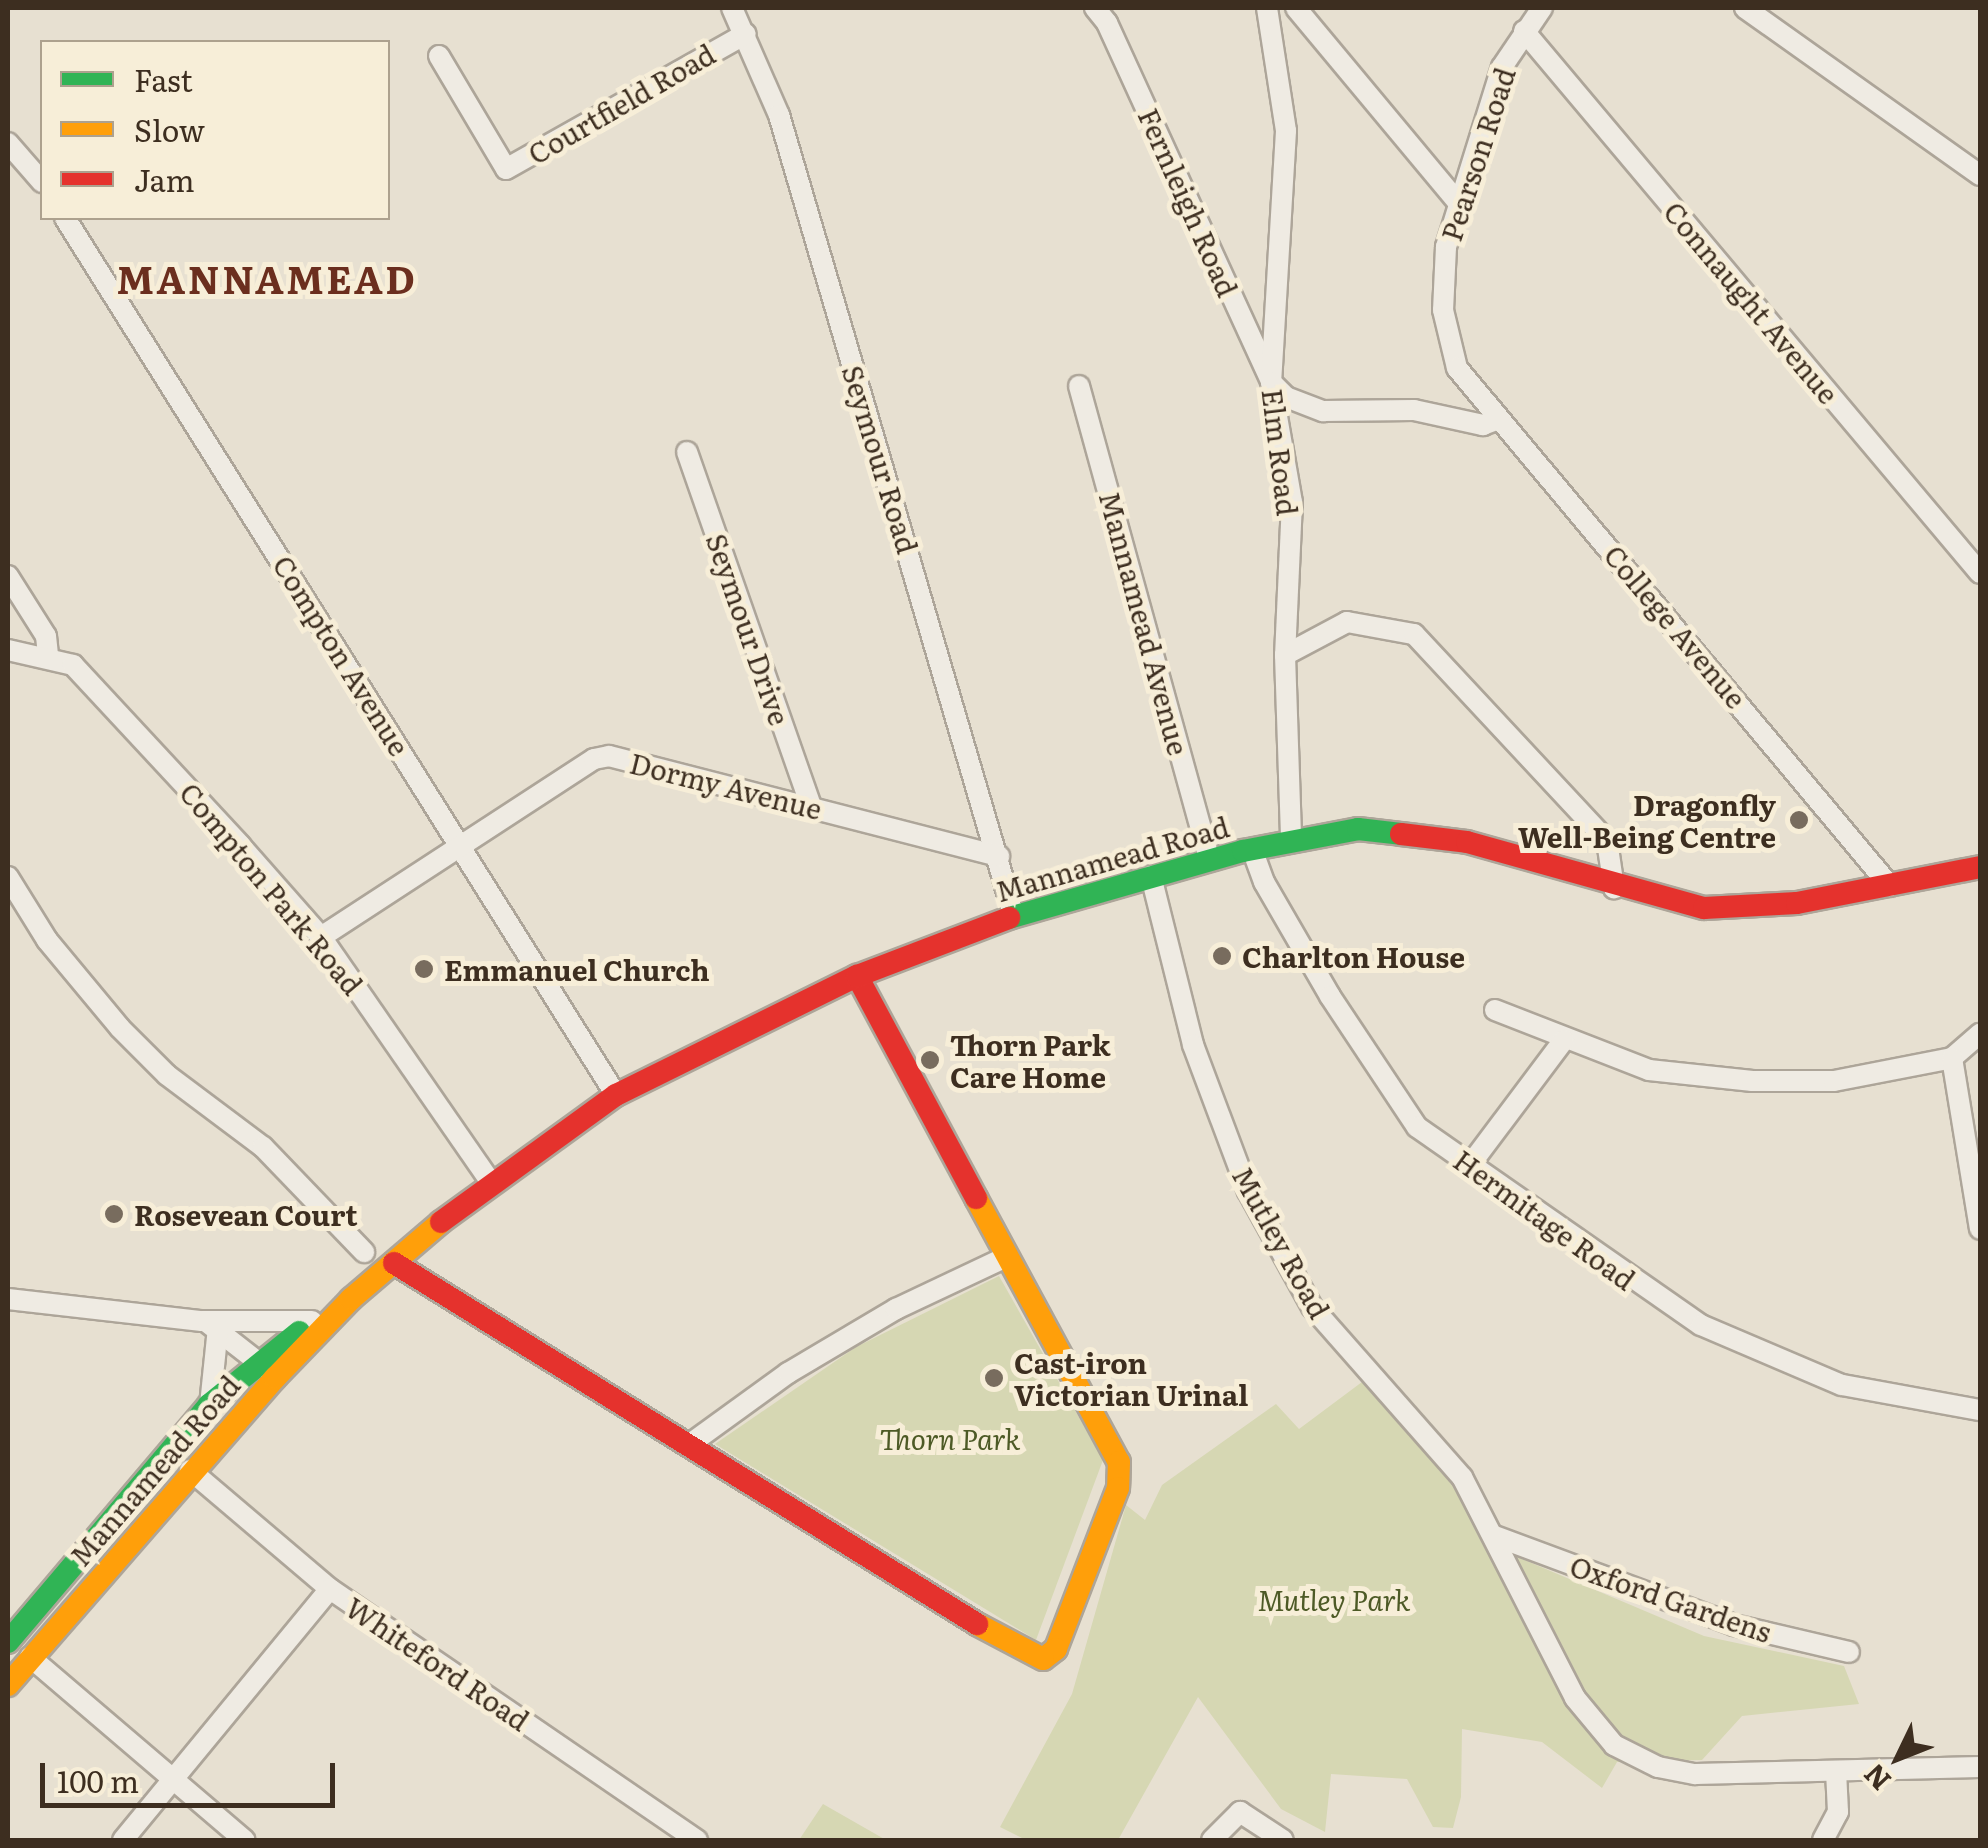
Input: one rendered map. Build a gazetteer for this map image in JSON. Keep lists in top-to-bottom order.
{
  "streets": {
    "main road": ["Mannamead Road"],
    "street": [
      "Courtfield Road",
      "Pearson Road",
      "Fernleigh Road",
      "Connaught Avenue",
      "Elm Road",
      "Seymour Road",
      "Mannamead Avenue",
      "College Avenue",
      "Seymour Drive",
      "Compton Avenue",
      "Dormy Avenue",
      "Compton Park Road",
      "Hermitage Road",
      "Mutley Road",
      "Oxford Gardens",
      "Whiteford Road"
    ]
  },
  "crossings": [
    ["Courtfield Road", "Seymour Road"],
    ["Pearson Road", "Connaught Avenue"],
    ["Pearson Road", "College Avenue"],
    ["Fernleigh Road", "Elm Road"],
    ["Elm Road", "Mannamead Road"],
    ["Seymour Road", "Dormy Avenue"],
    ["Seymour Road", "Mannamead Road"],
    ["Mannamead Avenue", "Mannamead Road"],
    ["College Avenue", "Mannamead Road"],
    ["Seymour Drive", "Dormy Avenue"],
    ["Compton Avenue", "Dormy Avenue"],
    ["Compton Avenue", "Mannamead Road"],
    ["Dormy Avenue", "Compton Park Road"],
    ["Mannamead Road", "Compton Park Road"],
    ["Mannamead Road", "Hermitage Road"],
    ["Mannamead Road", "Mutley Road"],
    ["Mannamead Road", "Whiteford Road"],
    ["Mutley Road", "Oxford Gardens"]
  ],
  "districts": ["MANNAMEAD"],
  "parks": ["Thorn Park", "Mutley Park"],
  "places": [
    "Dragonfly Well-Being Centre",
    "Charlton House",
    "Emmanuel Church",
    "Thorn Park Care Home",
    "Rosevean Court",
    "Cast-iron Victorian Urinal"
  ],
  "legend": ["Fast", "Slow", "Jam"],
  "scale_bar": "100 m",
  "north": "bottom left"
}
